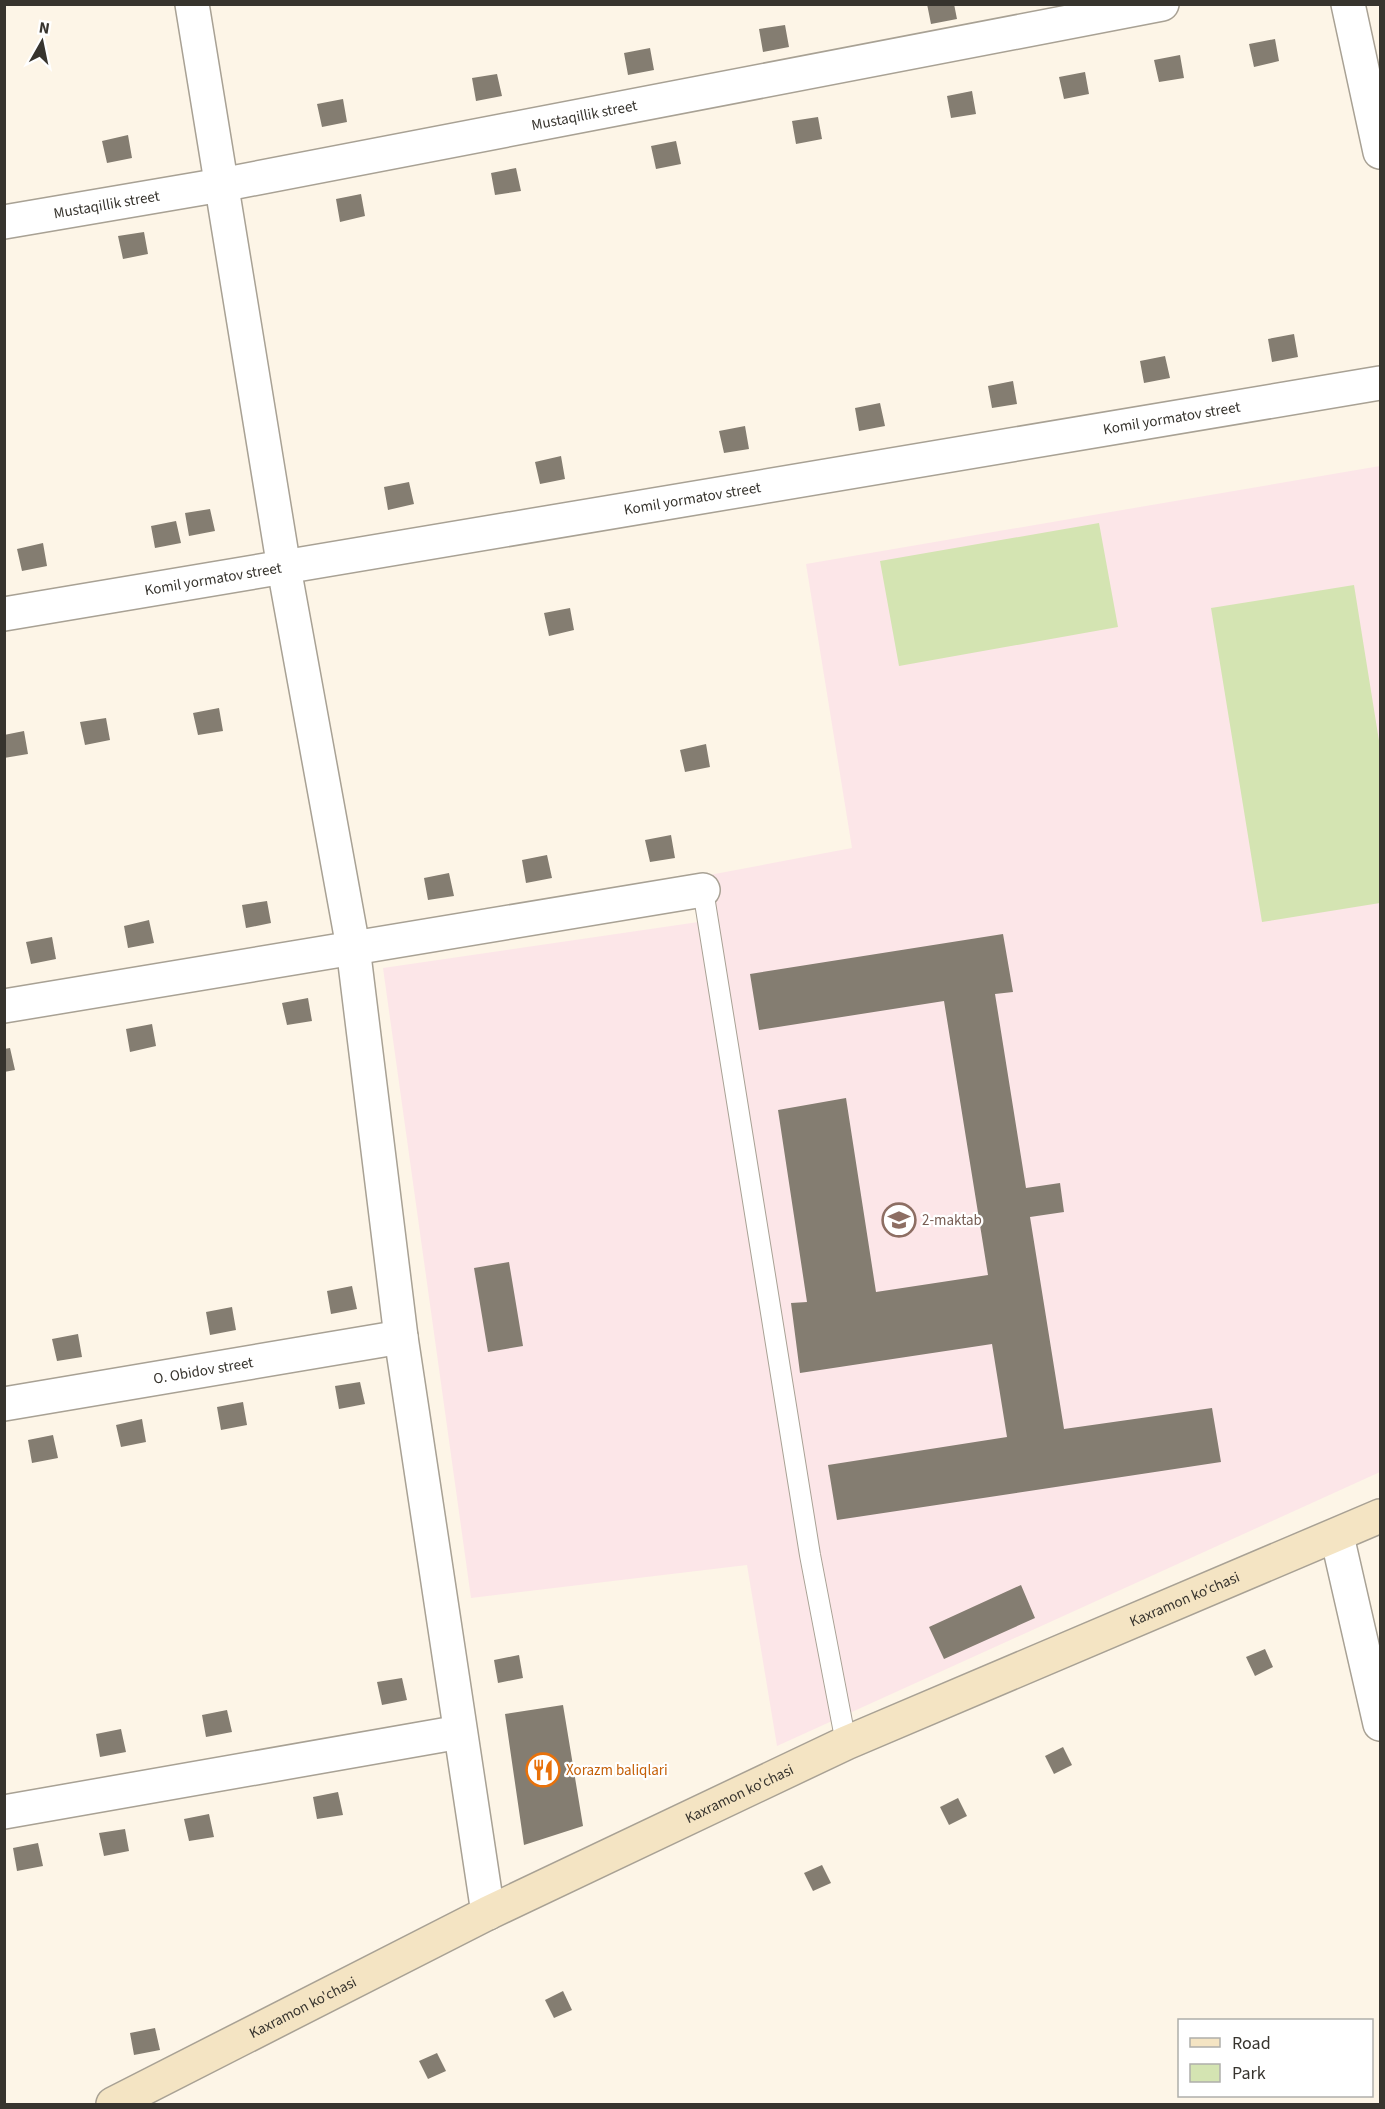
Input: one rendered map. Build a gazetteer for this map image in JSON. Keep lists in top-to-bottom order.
{
  "streets": {
    "street": [
      "Mustaqillik street",
      "Komil yormatov street",
      "O. Obidov street",
      "Kaxramon ko'chasi"
    ]
  },
  "places": {
    "school or university": ["2-maktab"],
    "restaurant": ["Xorazm baliqlari"]
  },
  "legend": ["Road", "Park"],
  "north": "top"
}
